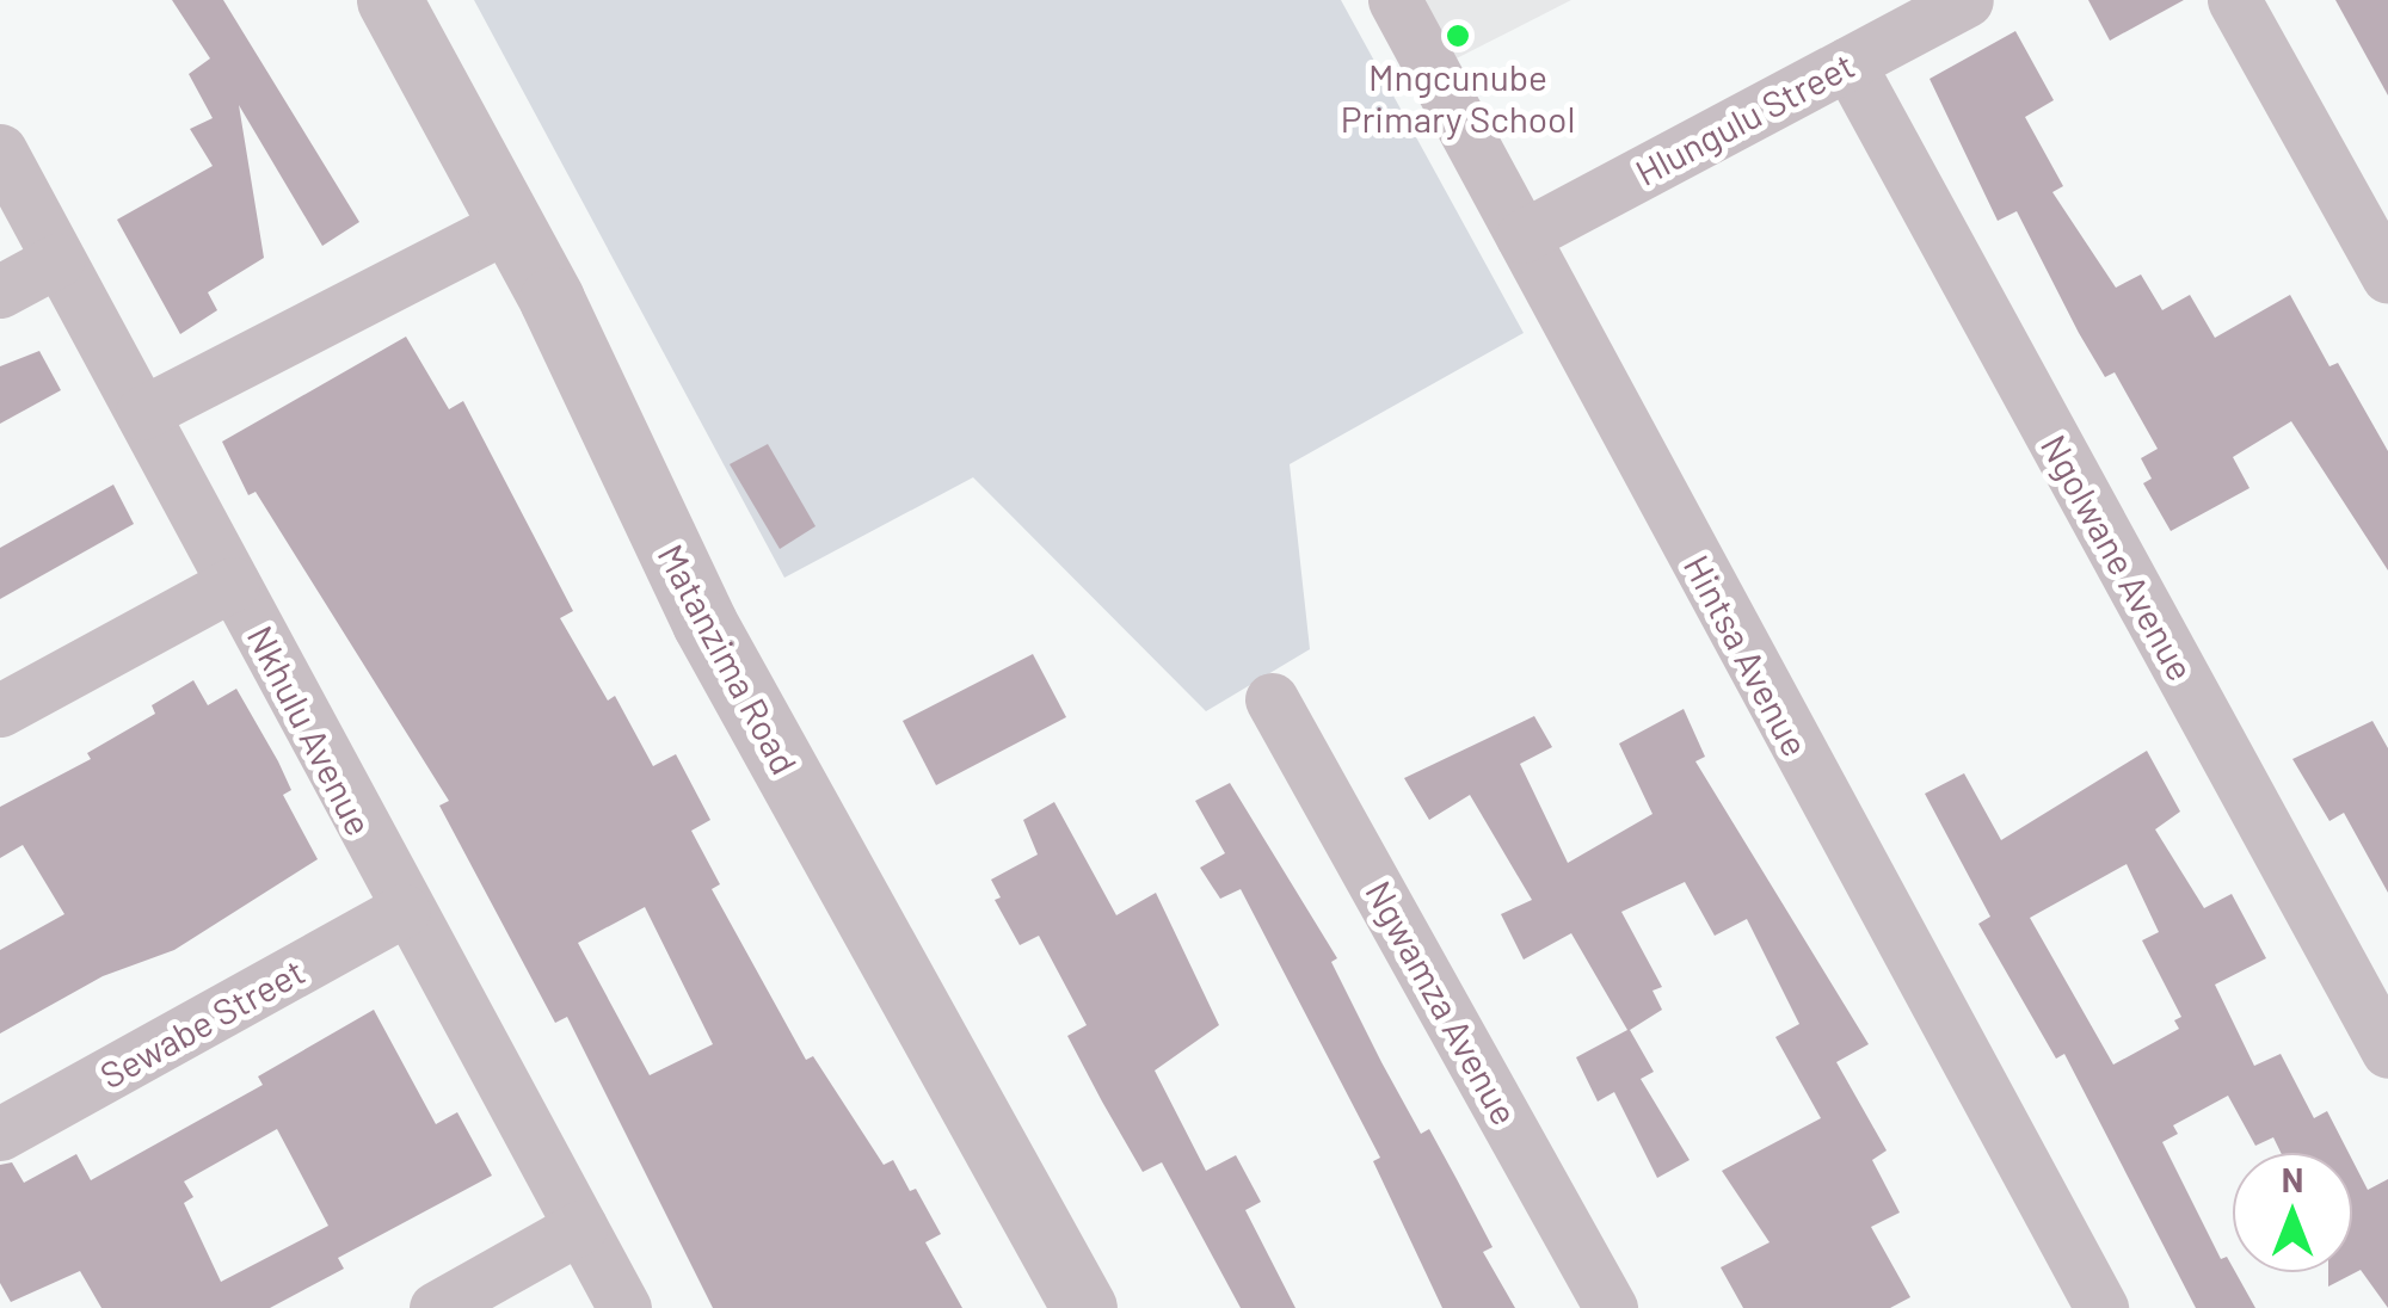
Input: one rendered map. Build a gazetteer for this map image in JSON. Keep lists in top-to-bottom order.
{
  "streets": {
    "street": [
      "Hlungulu Street",
      "Ngolwane Avenue",
      "Hintsa Avenue",
      "Matanzima Road",
      "Nkhulu Avenue",
      "Ngwamza Avenue",
      "Sewabe Street"
    ]
  },
  "crossings": [
    ["Hlungulu Street", "Ngolwane Avenue"],
    ["Hlungulu Street", "Hintsa Avenue"],
    ["Nkhulu Avenue", "Sewabe Street"]
  ],
  "places": ["Mngcunube Primary School"],
  "north": "top"
}
